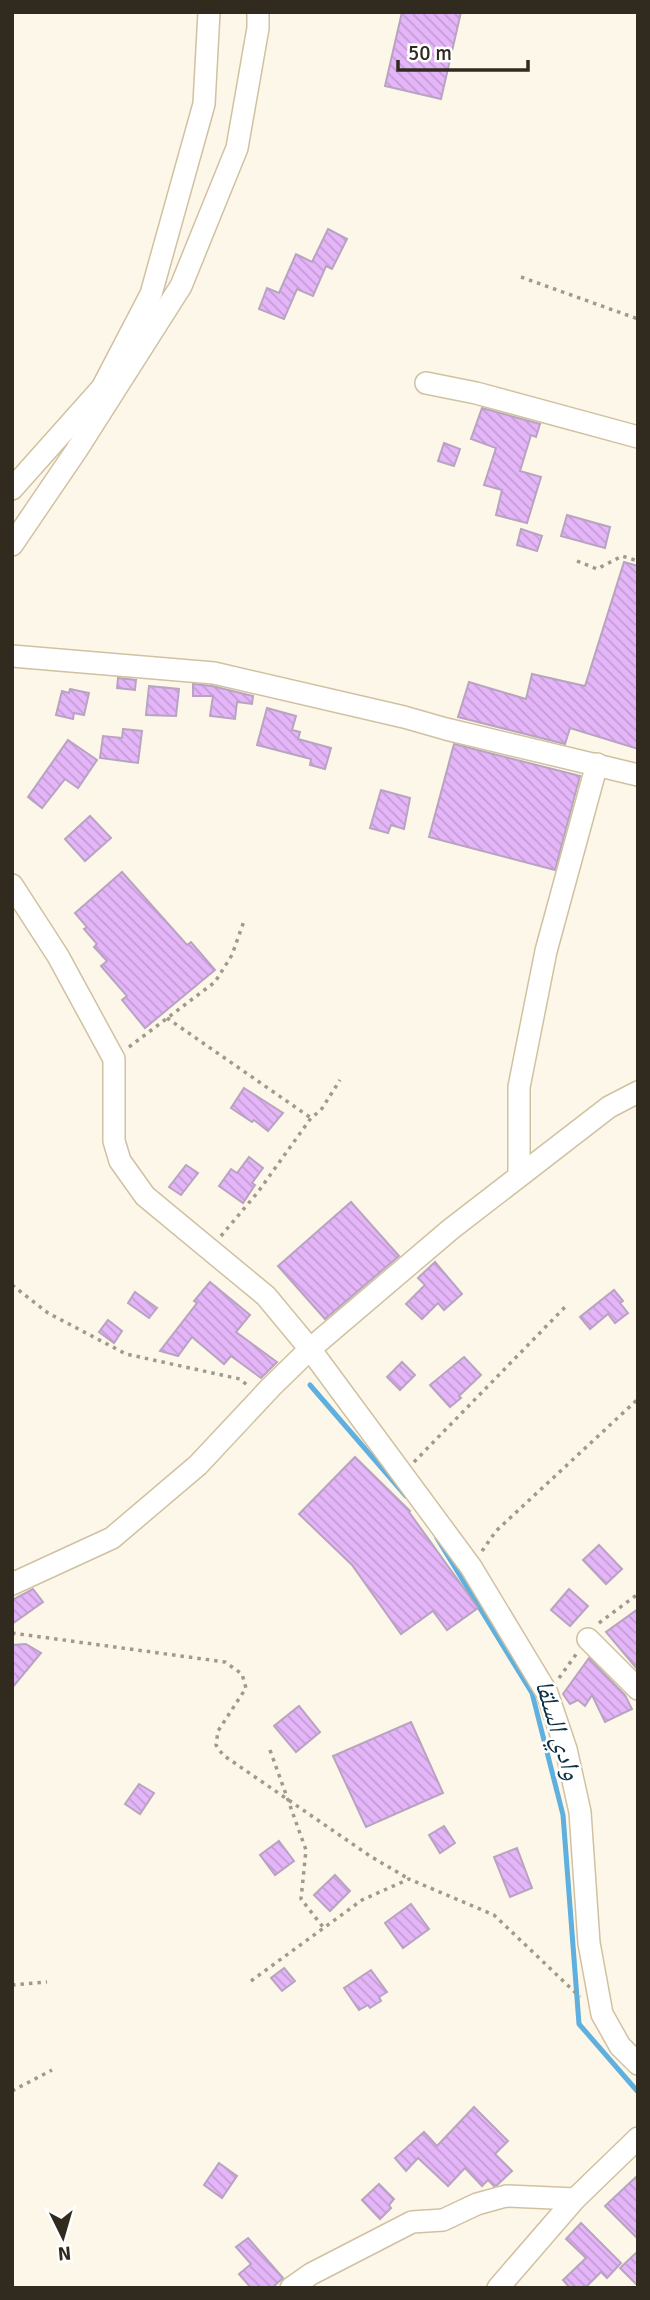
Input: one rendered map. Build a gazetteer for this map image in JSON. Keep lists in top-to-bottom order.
{
  "water": ["وادي السلقا"],
  "scale_bar": "50 m",
  "north": "bottom"
}
